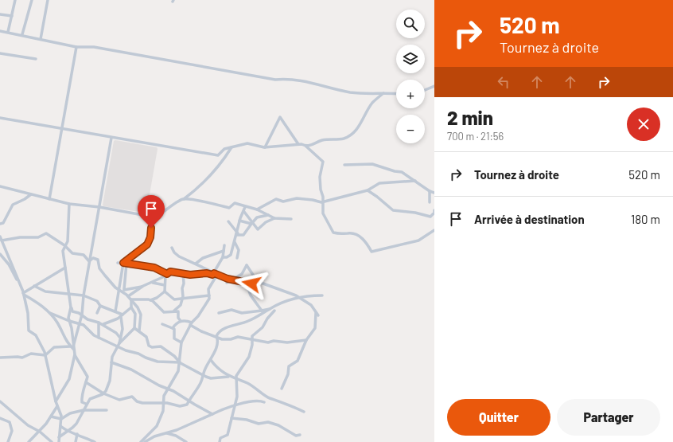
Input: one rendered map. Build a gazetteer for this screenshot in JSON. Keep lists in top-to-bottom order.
{
  "page": {
    "turn": ["520 m", "Tournez à droite"],
    "map_buttons": ["+", "−"],
    "heading": ["2 min", "700 m · 21:56"],
    "list": [
      {
        "name": "Tournez à droite",
        "value": "520 m"
      },
      {
        "name": "Arrivée à destination",
        "value": "180 m"
      }
    ],
    "buttons": ["Quitter", "Partager"]
  }
}
